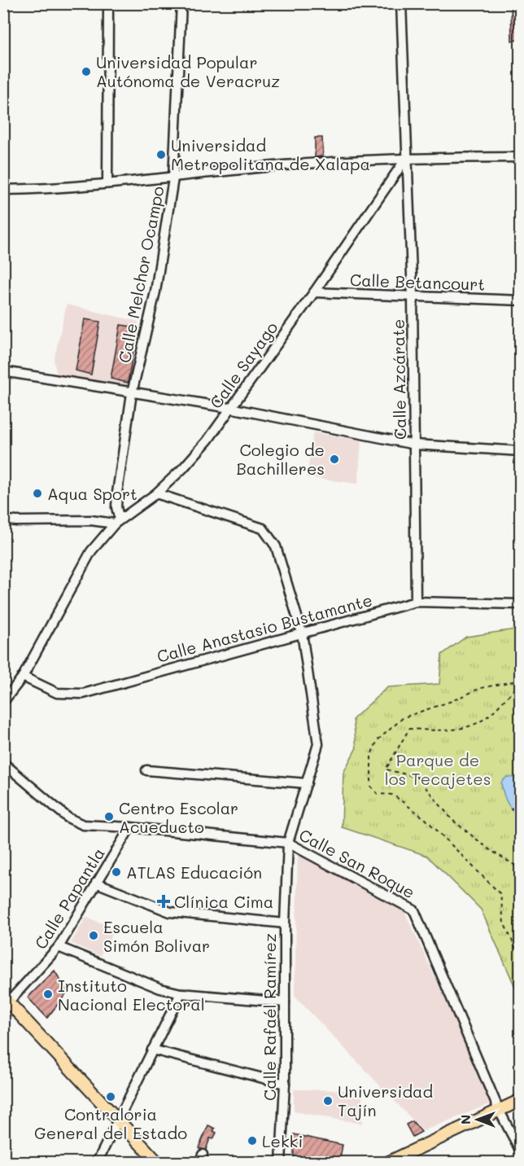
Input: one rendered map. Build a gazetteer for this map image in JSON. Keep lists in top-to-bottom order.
{
  "streets": {
    "street": [
      "Calle Melchor Ocampo",
      "Calle Betancourt",
      "Calle Sayago",
      "Calle Azcárate",
      "Calle Anastasio Bustamante",
      "Calle San Roque",
      "Calle Papantla",
      "Calle Rafaél Ramírez"
    ]
  },
  "crossings": [
    ["Calle Melchor Ocampo", "Calle Sayago"],
    ["Calle Betancourt", "Calle Sayago"],
    ["Calle Betancourt", "Calle Azcárate"],
    ["Calle Sayago", "Calle Azcárate"],
    ["Calle Sayago", "Calle Anastasio Bustamante"],
    ["Calle Sayago", "Calle Rafaél Ramírez"],
    ["Calle Azcárate", "Calle Anastasio Bustamante"],
    ["Calle Anastasio Bustamante", "Calle Rafaél Ramírez"],
    ["Calle San Roque", "Calle Papantla"],
    ["Calle San Roque", "Calle Rafaél Ramírez"]
  ],
  "parks": ["Parque de los Tecajetes"],
  "places": {
    "other": [
      "Universidad Popular Autónoma de Veracruz",
      "Universidad Metropolitana de Xalapa",
      "Colegio de Bachilleres",
      "Aqua Sport",
      "Centro Escolar Acueducto",
      "ATLAS Educación",
      "Escuela Simón Bolivar",
      "Instituto Nacional Electoral",
      "Contraloria General del Estado",
      "Universidad Tajín",
      "Lekki"
    ],
    "health": ["Clínica Cima"]
  },
  "north": "left"
}
